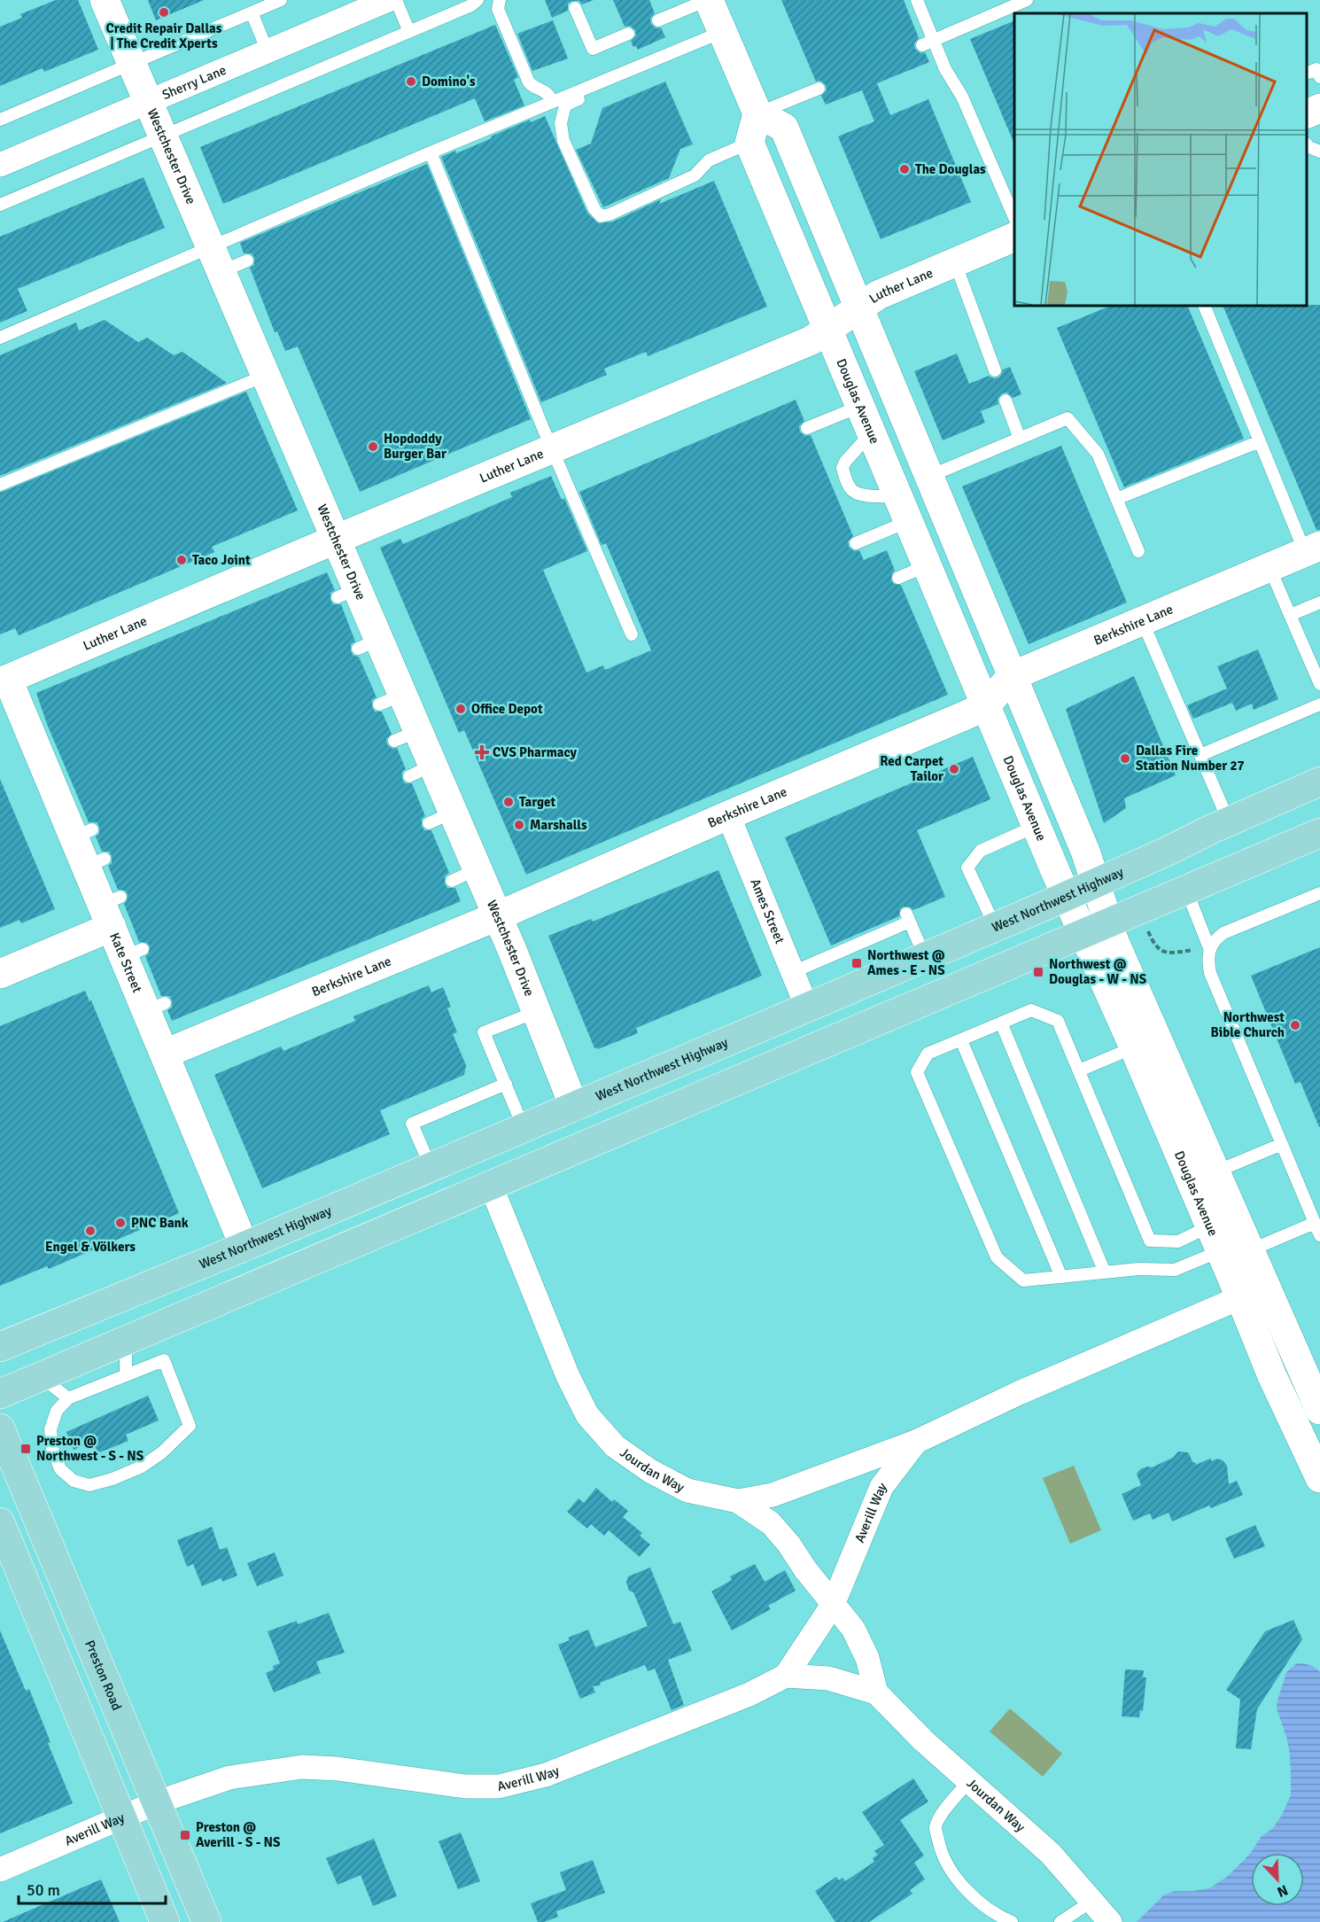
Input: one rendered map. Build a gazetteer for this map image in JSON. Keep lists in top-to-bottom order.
{
  "streets": {
    "main road": ["West Northwest Highway", "Preston Road"],
    "street": [
      "Sherry Lane",
      "Westchester Drive",
      "Luther Lane",
      "Douglas Avenue",
      "Berkshire Lane",
      "Ames Street",
      "Kate Street",
      "Jourdan Way",
      "Averill Way"
    ]
  },
  "crossings": [
    ["Sherry Lane", "Westchester Drive"],
    ["Westchester Drive", "Luther Lane"],
    ["Westchester Drive", "Berkshire Lane"],
    ["Westchester Drive", "West Northwest Highway"],
    ["Luther Lane", "Douglas Avenue"],
    ["Luther Lane", "Kate Street"],
    ["Douglas Avenue", "Berkshire Lane"],
    ["Douglas Avenue", "West Northwest Highway"],
    ["Douglas Avenue", "Averill Way"],
    ["Berkshire Lane", "Ames Street"],
    ["Berkshire Lane", "Kate Street"],
    ["West Northwest Highway", "Ames Street"],
    ["West Northwest Highway", "Kate Street"],
    ["Jourdan Way", "Averill Way"],
    ["Averill Way", "Preston Road"]
  ],
  "places": {
    "other": [
      "Credit Repair Dallas | The Credit Xperts",
      "Domino's",
      "The Douglas",
      "Hopdoddy Burger Bar",
      "Taco Joint",
      "Office Depot",
      "Dallas Fire Station Number 27",
      "Red Carpet Tailor",
      "Target",
      "Marshalls",
      "Northwest Bible Church",
      "PNC Bank",
      "Engel & Völkers"
    ],
    "health": ["CVS Pharmacy"],
    "transit": [
      "Northwest @ Ames - E - NS",
      "Northwest @ Douglas - W - NS",
      "Preston @ Northwest - S - NS",
      "Preston @ Averill - S - NS"
    ]
  },
  "scale_bar": "50 m",
  "north": "bottom right"
}
